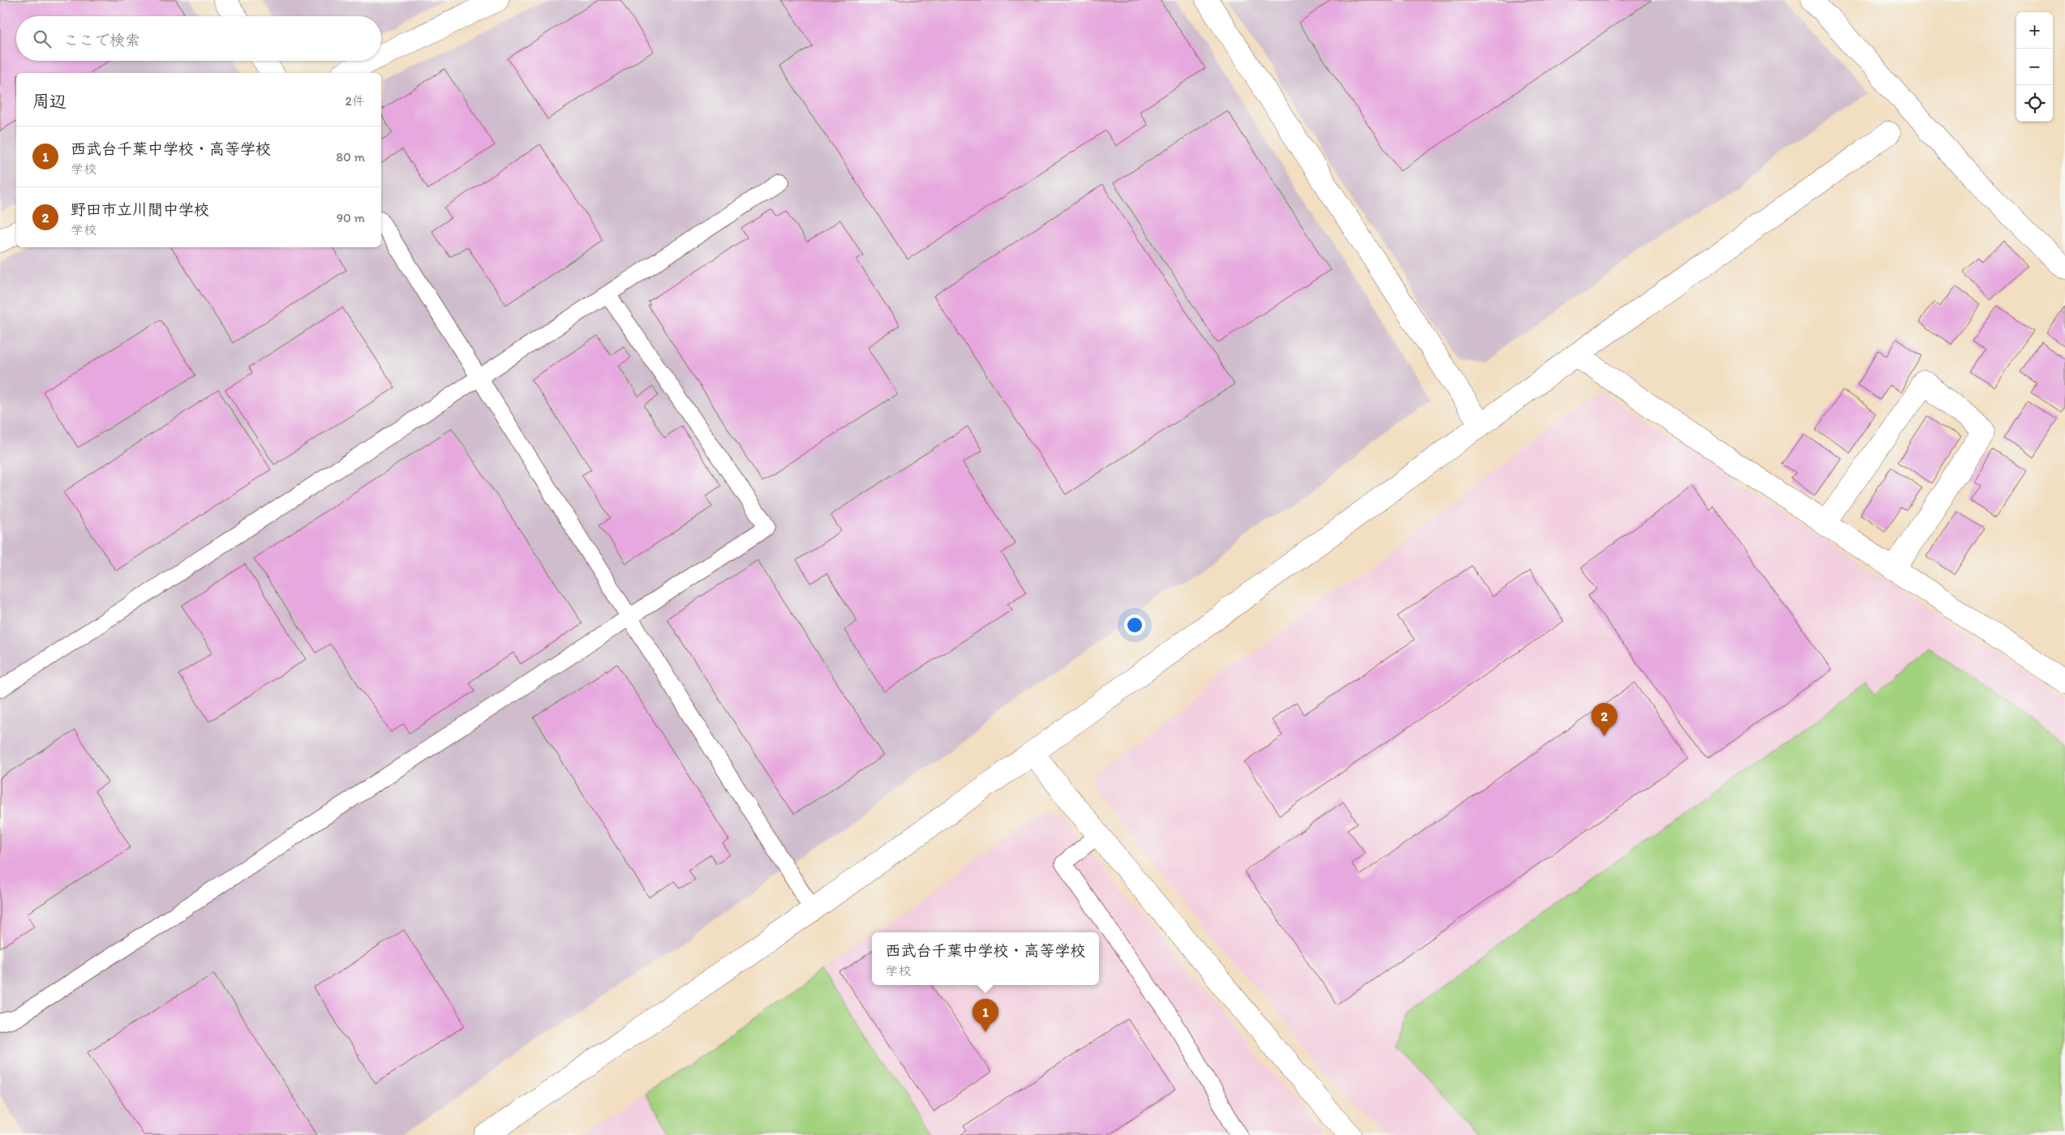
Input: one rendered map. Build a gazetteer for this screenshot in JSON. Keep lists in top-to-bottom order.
{
  "page": {
    "map_buttons": ["+", "−"],
    "search": "ここで検索",
    "heading": ["周辺", "2件"],
    "list": [
      {
        "mark": "1",
        "name": "西武台千葉中学校・高等学校",
        "note": "学校",
        "value": "80 m"
      },
      {
        "mark": "2",
        "name": "野田市立川間中学校",
        "note": "学校",
        "value": "90 m"
      }
    ],
    "pins": ["2", "1"],
    "popup": ["西武台千葉中学校・高等学校", "学校"]
  }
}
